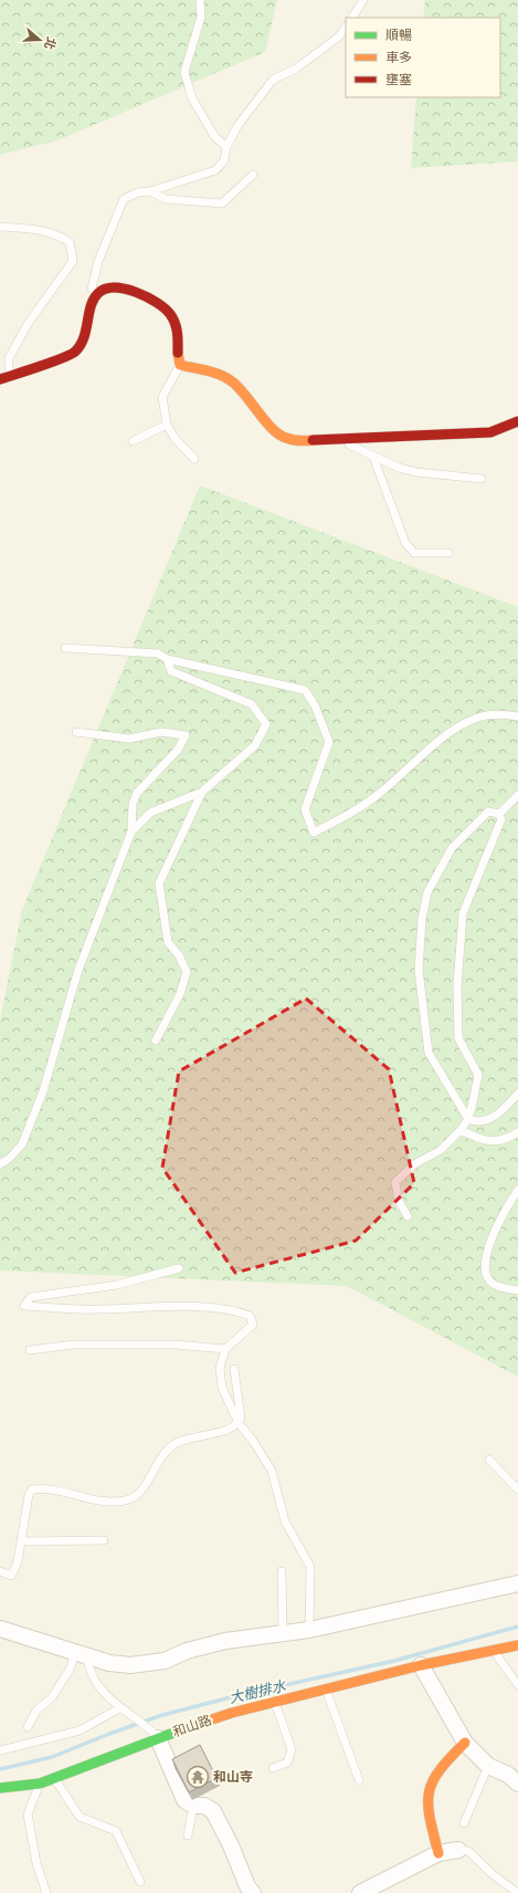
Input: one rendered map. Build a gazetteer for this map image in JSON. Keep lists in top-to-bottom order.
{
  "streets": {
    "street": ["和山路"]
  },
  "water": ["大樹排水"],
  "places": {
    "temple": ["和山寺"]
  },
  "legend": ["順暢", "車多", "壅塞"],
  "north": "right"
}
